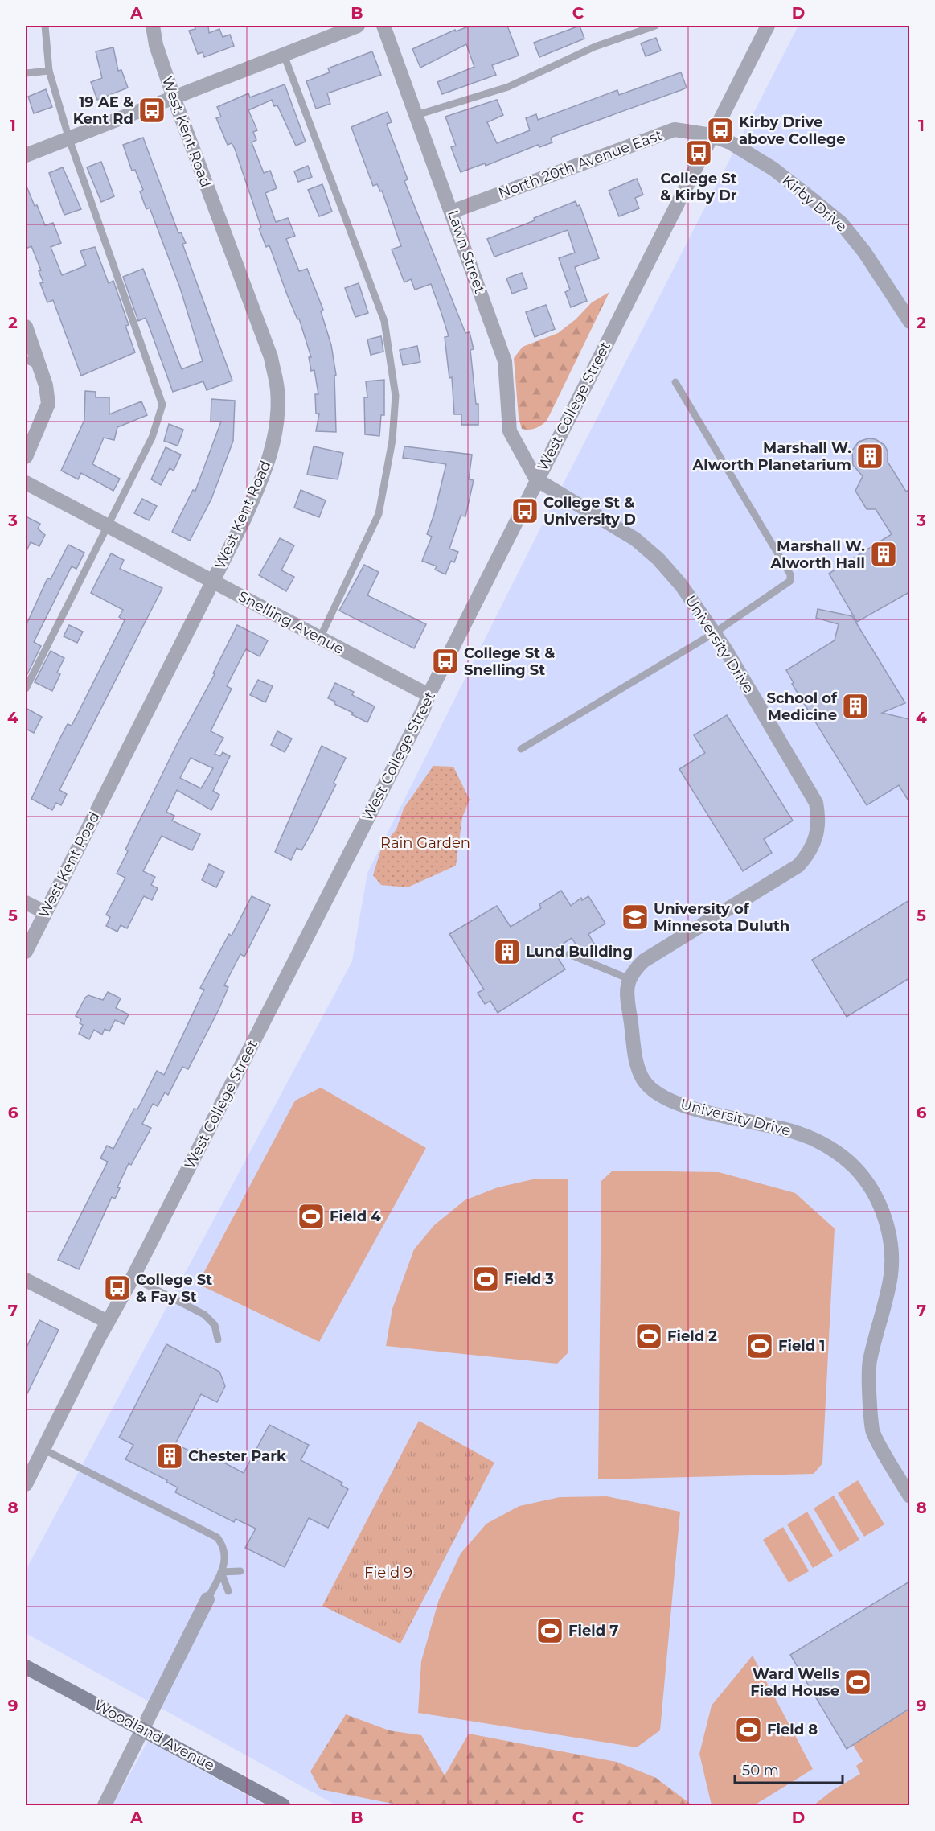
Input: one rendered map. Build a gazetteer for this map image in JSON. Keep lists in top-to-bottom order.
{
  "streets": {
    "main road": ["Woodland Avenue"],
    "street": [
      "West Kent Road",
      "North 20th Avenue East",
      "Kirby Drive",
      "Lawn Street",
      "West College Street",
      "Snelling Avenue",
      "University Drive"
    ]
  },
  "crossings": [
    ["West Kent Road", "Snelling Avenue"],
    ["North 20th Avenue East", "Kirby Drive"],
    ["North 20th Avenue East", "Lawn Street"],
    ["North 20th Avenue East", "West College Street"],
    ["Kirby Drive", "West College Street"],
    ["Lawn Street", "West College Street"],
    ["Lawn Street", "University Drive"],
    ["West College Street", "Snelling Avenue"],
    ["West College Street", "University Drive"]
  ],
  "parks": ["Rain Garden", "Field 9"],
  "places": {
    "bus stop": [
      "19 AE & Kent Rd",
      "Kirby Drive above College",
      "College St & Kirby Dr",
      "College St & University D",
      "College St & Snelling St",
      "College St & Fay St"
    ],
    "building": [
      "Marshall W. Alworth Planetarium",
      "Marshall W. Alworth Hall",
      "School of Medicine",
      "Lund Building",
      "Chester Park"
    ],
    "school or university": ["University of Minnesota Duluth"],
    "sports": [
      "Field 4",
      "Field 3",
      "Field 2",
      "Field 1",
      "Field 7",
      "Ward Wells Field House",
      "Field 8"
    ]
  },
  "scale_bar": "50 m",
  "grid": {
    "columns": [
      "A",
      "B",
      "C",
      "D"
    ],
    "rows": [
      "1",
      "2",
      "3",
      "4",
      "5",
      "6",
      "7",
      "8",
      "9"
    ]
  }
}
